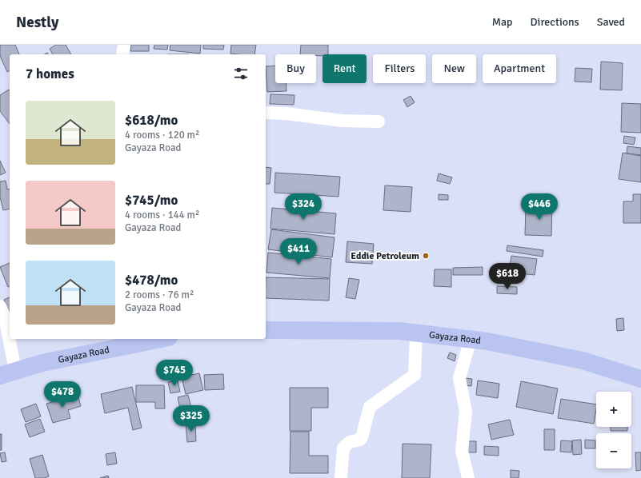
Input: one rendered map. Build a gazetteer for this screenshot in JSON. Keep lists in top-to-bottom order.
{
  "streets": {
    "main road": ["Gayaza Road"]
  },
  "places": ["Eddie Petroleum"],
  "page": {
    "header": "Nestly",
    "nav": ["Map", "Directions", "Saved"],
    "chip": [
      "Buy",
      "Rent",
      "Filters",
      "New",
      "Apartment"
    ],
    "heading": "7 homes",
    "list": [
      {
        "name": "$618/mo",
        "note": "4 rooms · 120 m² · Gayaza Road"
      },
      {
        "name": "$745/mo",
        "note": "4 rooms · 144 m² · Gayaza Road"
      },
      {
        "name": "$478/mo",
        "note": "2 rooms · 76 m² · Gayaza Road"
      }
    ],
    "price": [
      "$324",
      "$446",
      "$411",
      "$618",
      "$745",
      "$478",
      "$325"
    ],
    "map_buttons": ["+", "−"]
  }
}
